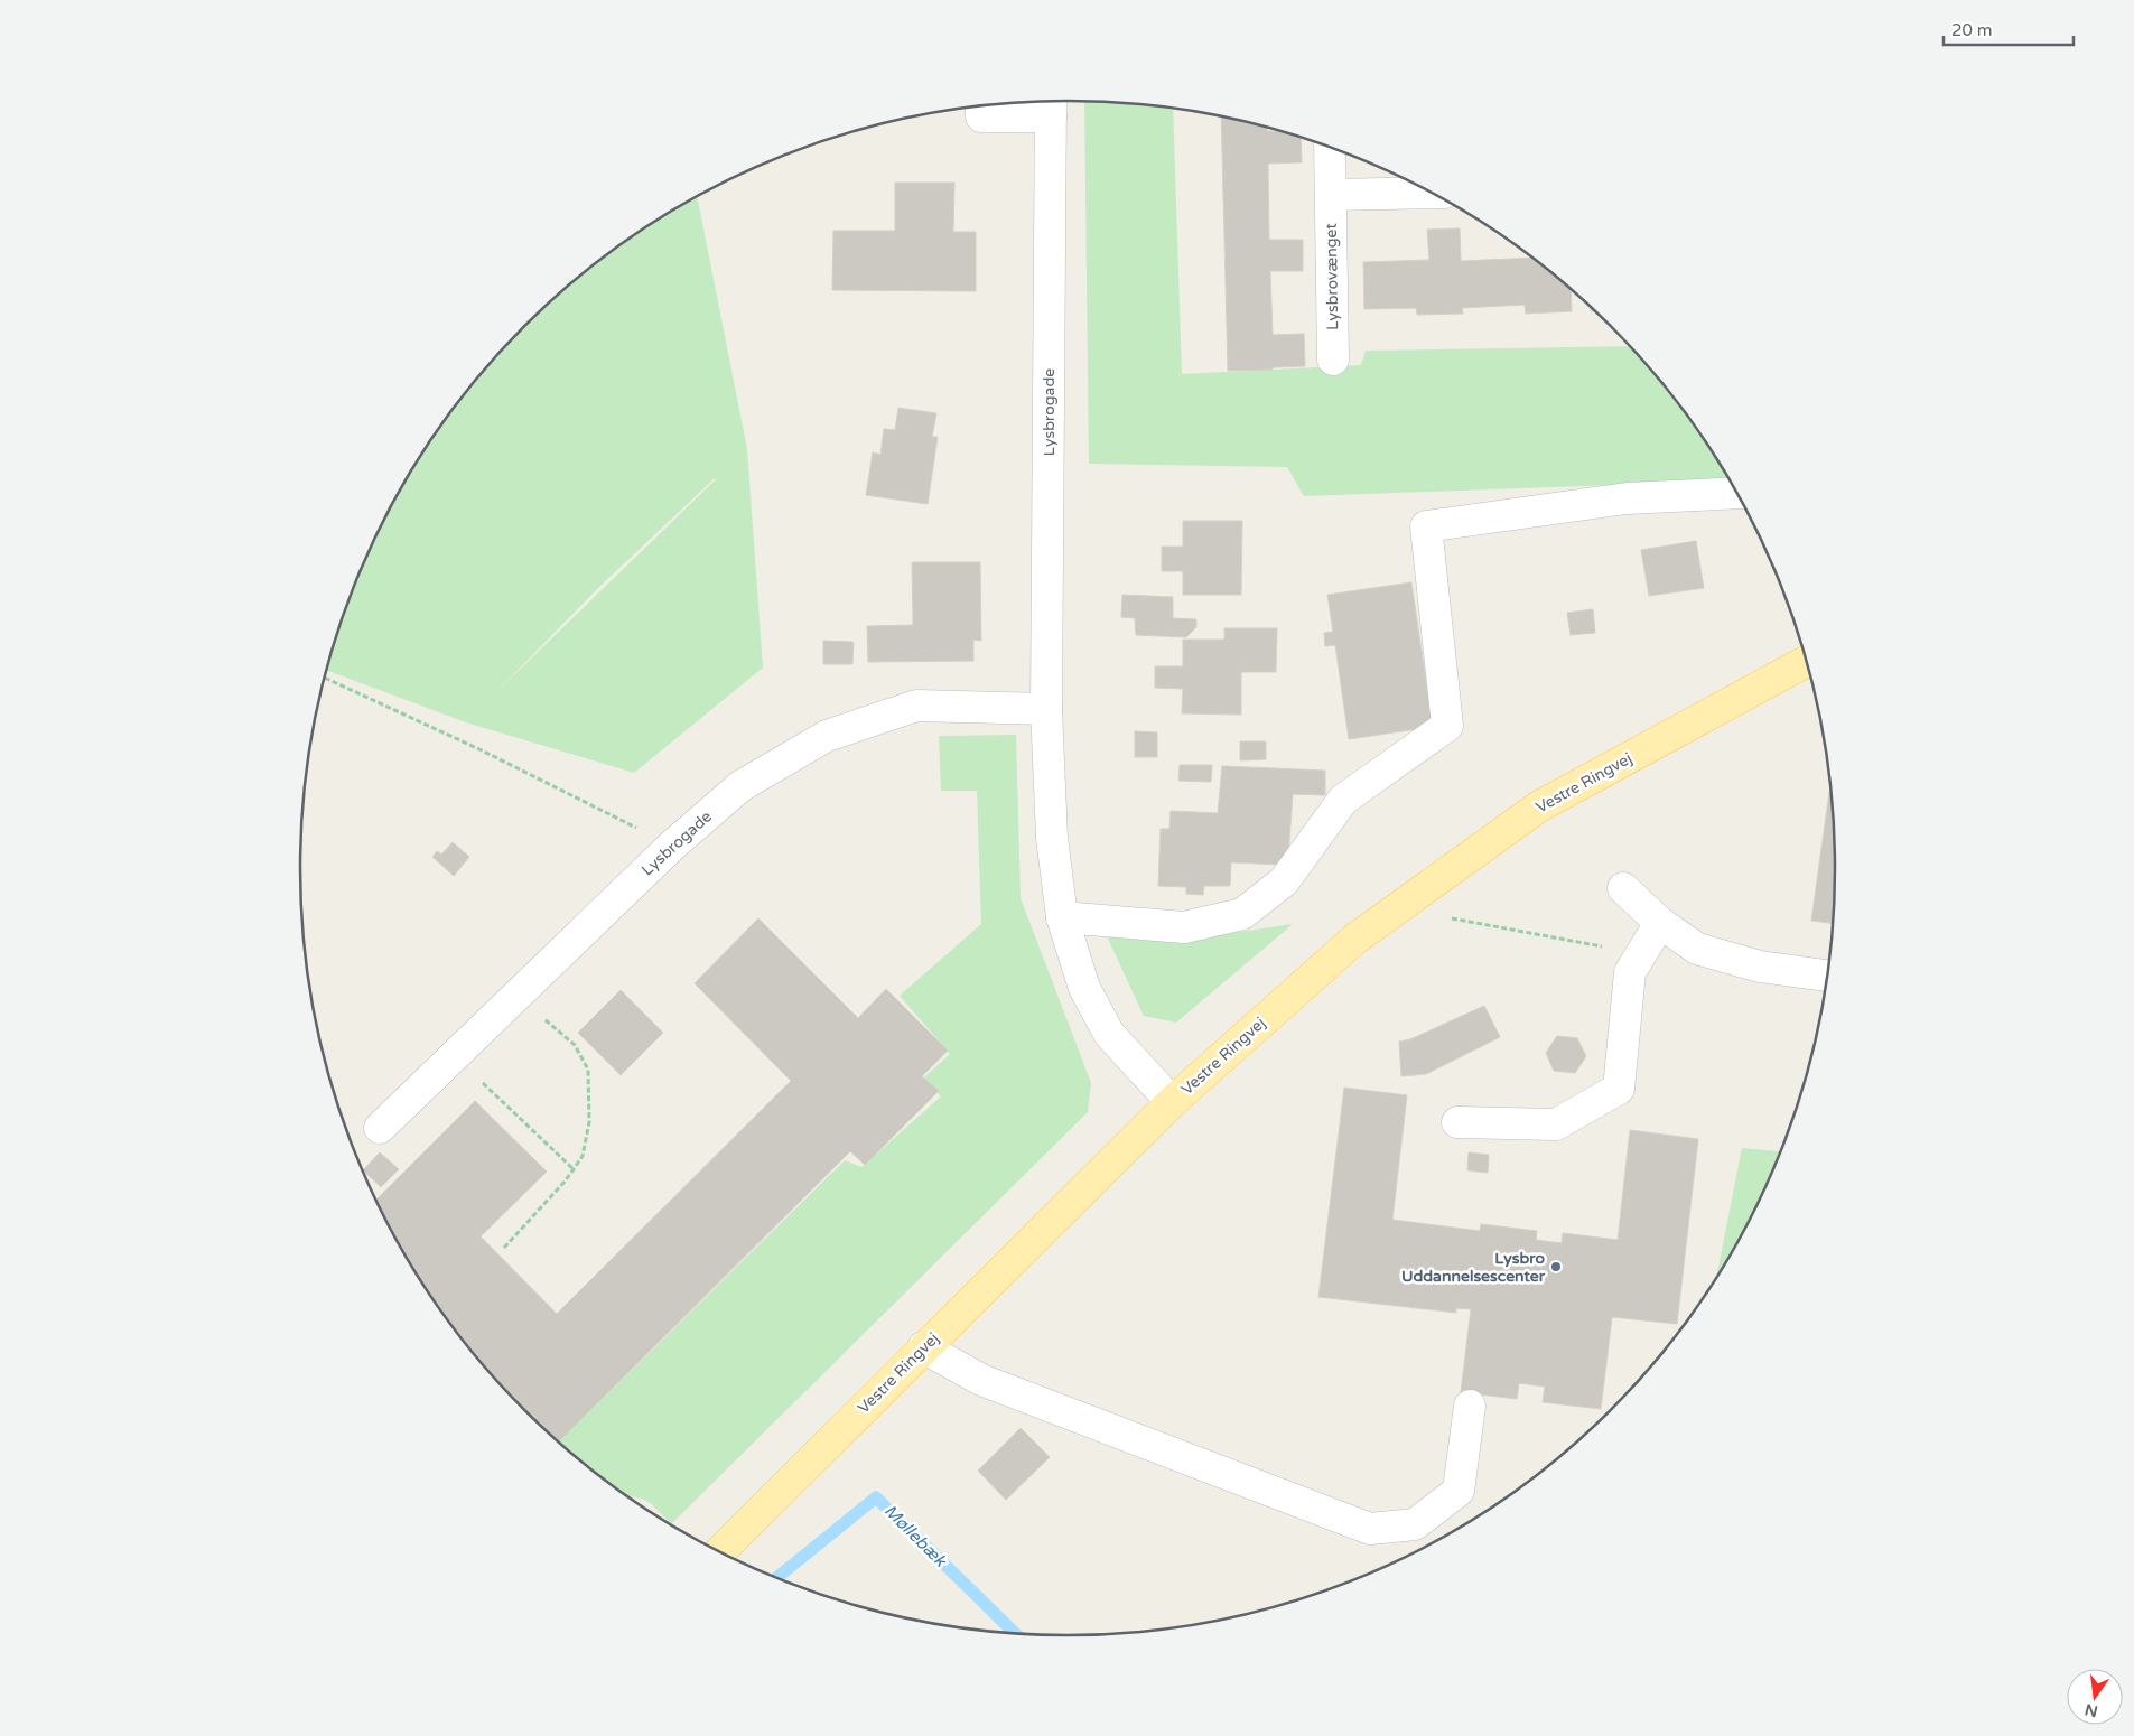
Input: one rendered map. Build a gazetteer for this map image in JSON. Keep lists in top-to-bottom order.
{
  "streets": {
    "main road": ["Vestre Ringvej"],
    "street": ["Lysbrovænget", "Lysbrogade"]
  },
  "crossings": [
    ["Lysbrogade", "Vestre Ringvej"]
  ],
  "water": ["Møllebæk"],
  "places": ["Lysbro Uddannelsescenter"],
  "scale_bar": "20 m",
  "north": "bottom"
}
